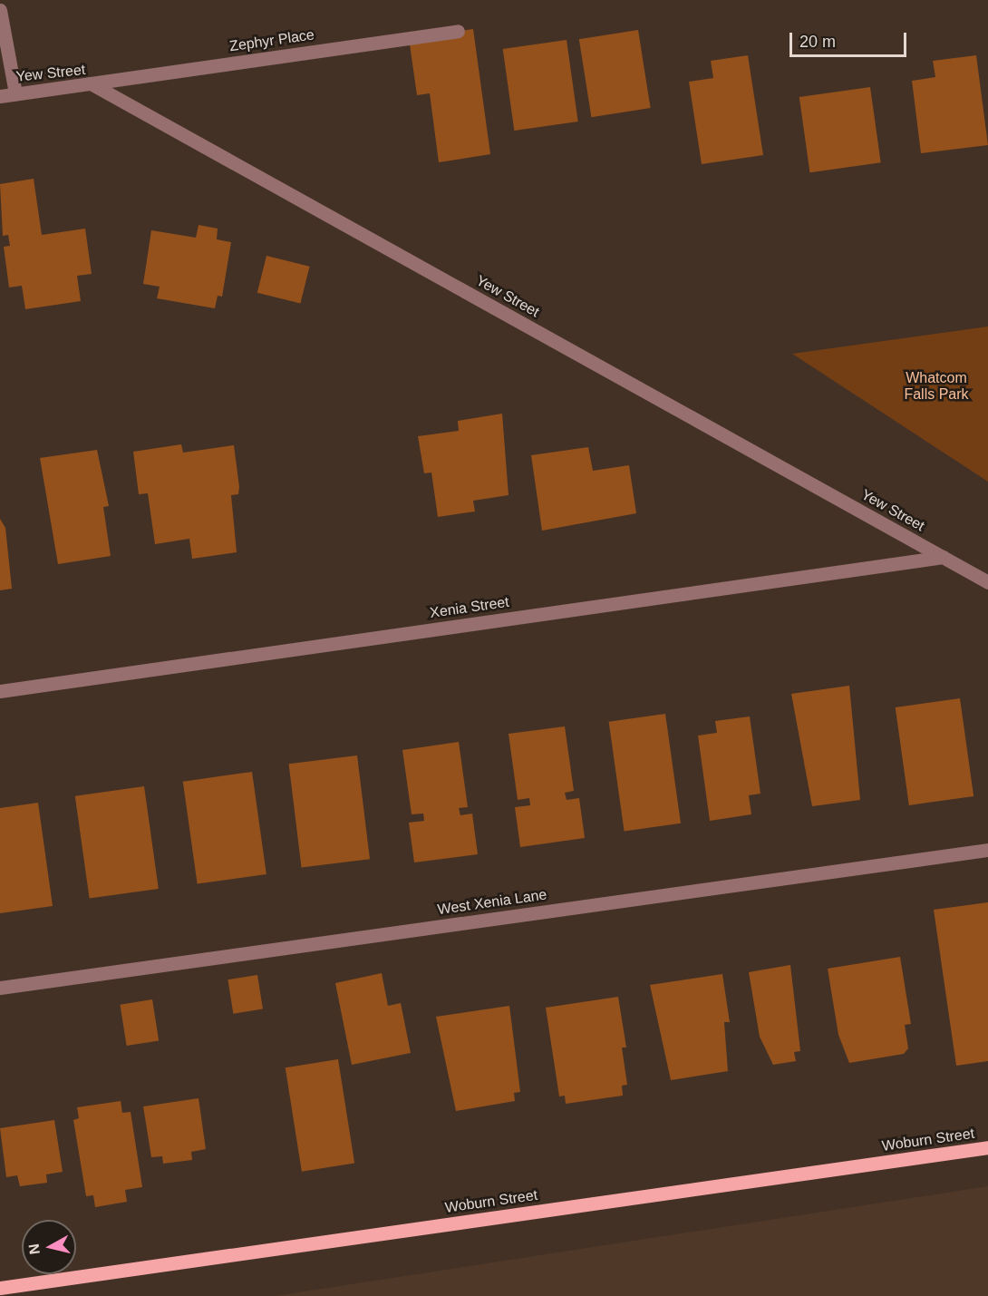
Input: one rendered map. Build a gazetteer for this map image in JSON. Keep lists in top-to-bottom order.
{
  "streets": {
    "main road": ["Woburn Street"],
    "street": [
      "Zephyr Place",
      "Yew Street",
      "Xenia Street",
      "West Xenia Lane"
    ]
  },
  "crossings": [
    ["Zephyr Place", "Yew Street"],
    ["Yew Street", "Xenia Street"]
  ],
  "parks": ["Whatcom Falls Park"],
  "scale_bar": "20 m",
  "north": "left"
}
